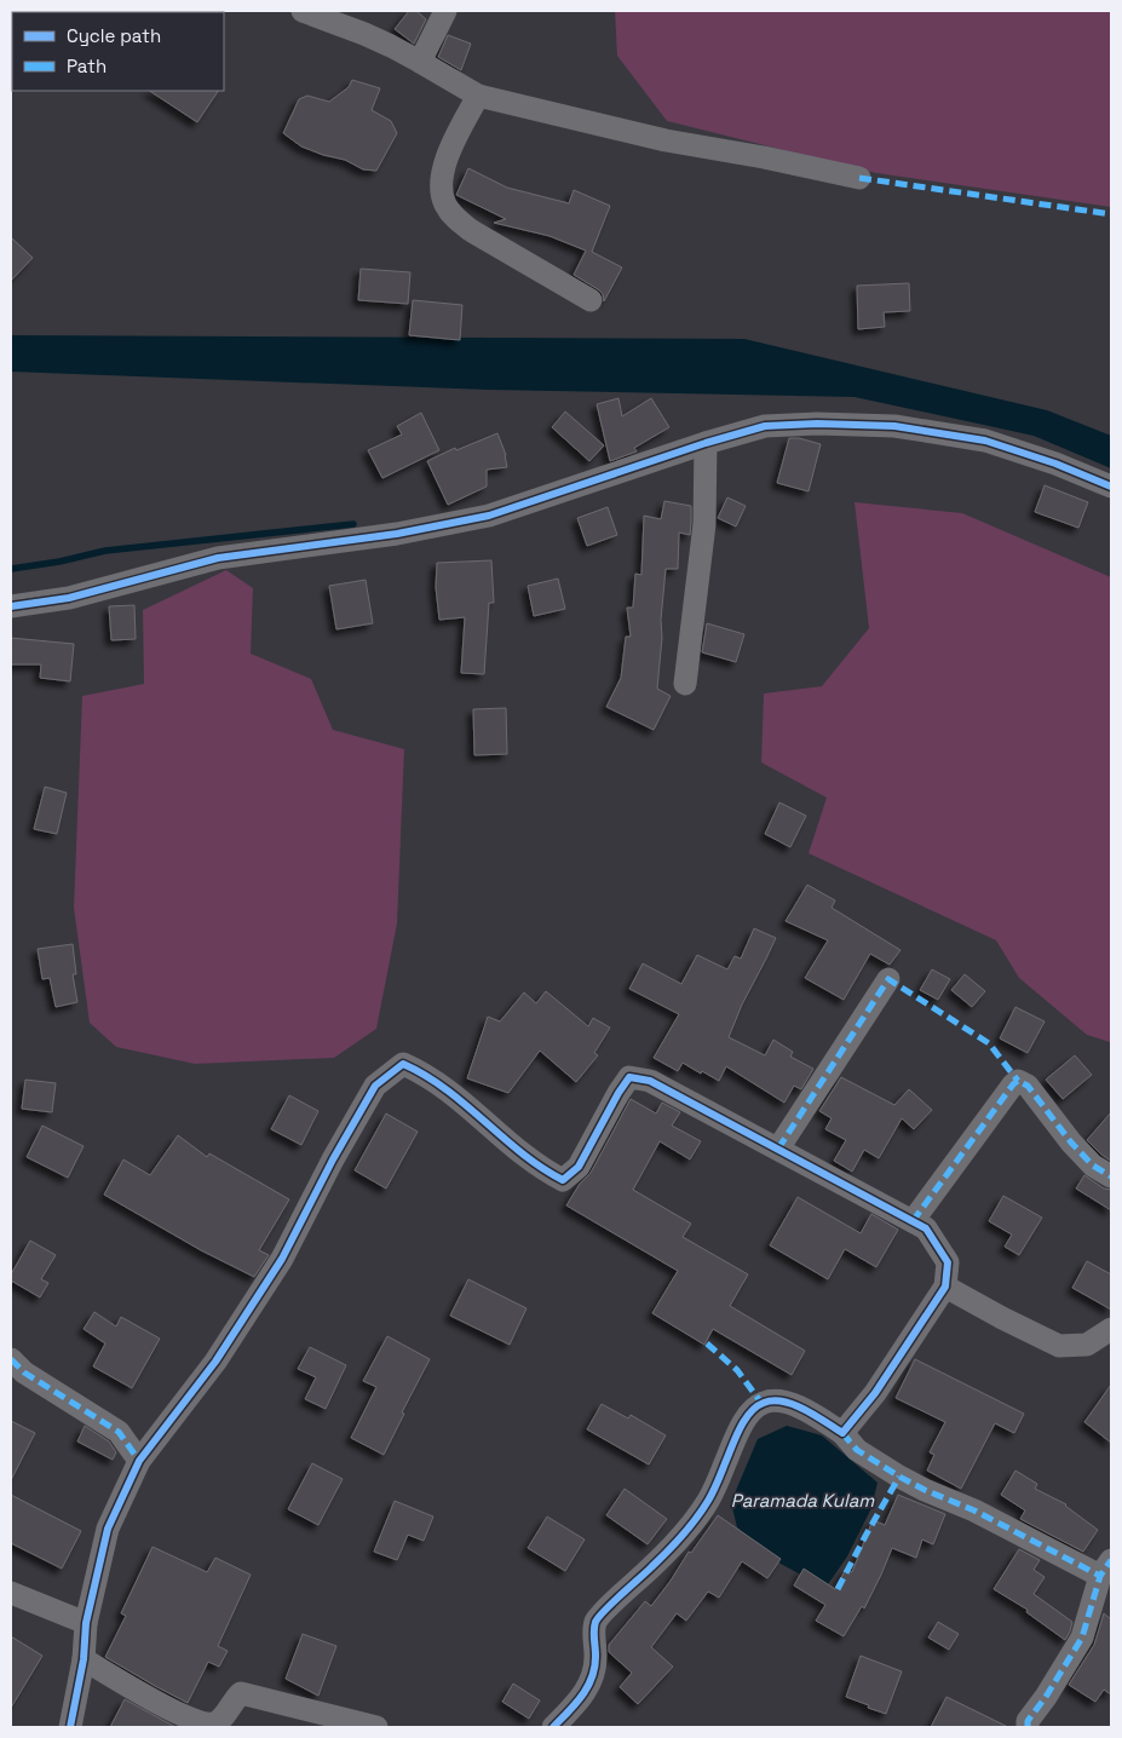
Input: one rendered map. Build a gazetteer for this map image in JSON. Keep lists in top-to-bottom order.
{
  "water": ["Paramada Kulam"],
  "legend": ["Cycle path", "Path"]
}
